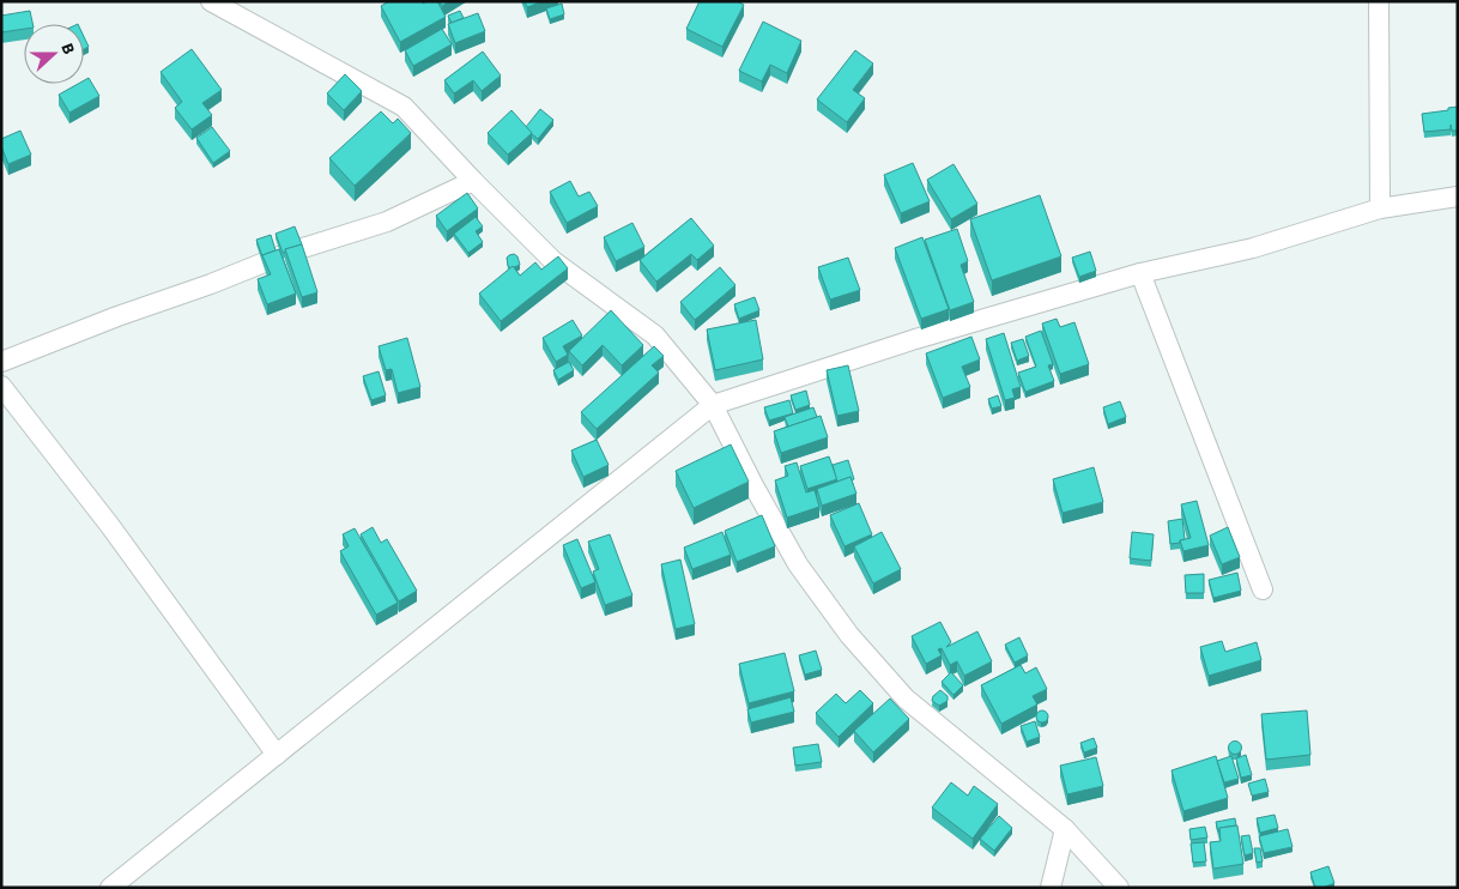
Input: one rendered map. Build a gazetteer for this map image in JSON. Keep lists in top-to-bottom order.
{
  "north": "right"
}
